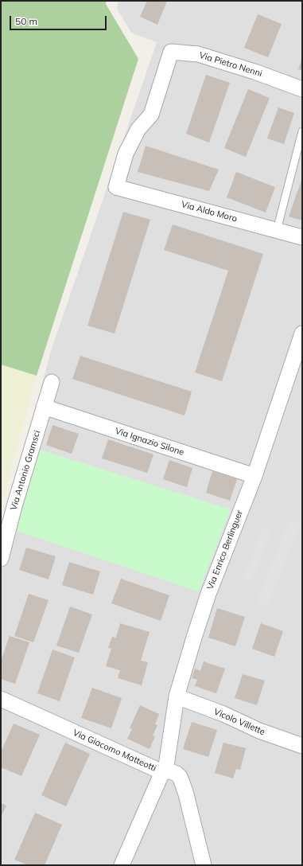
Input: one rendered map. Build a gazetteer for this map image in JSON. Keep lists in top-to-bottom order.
{
  "streets": {
    "street": [
      "Via Pietro Nenni",
      "Via Aldo Moro",
      "Via Ignazio Silone",
      "Via Antonio Gramsci",
      "Via Enrico Berlinguer",
      "Vicolo Villette",
      "Via Giacomo Matteotti"
    ]
  },
  "crossings": [
    ["Via Pietro Nenni", "Via Aldo Moro"],
    ["Via Ignazio Silone", "Via Antonio Gramsci"],
    ["Via Ignazio Silone", "Via Enrico Berlinguer"],
    ["Via Enrico Berlinguer", "Vicolo Villette"],
    ["Via Enrico Berlinguer", "Via Giacomo Matteotti"]
  ],
  "scale_bar": "50 m"
}
